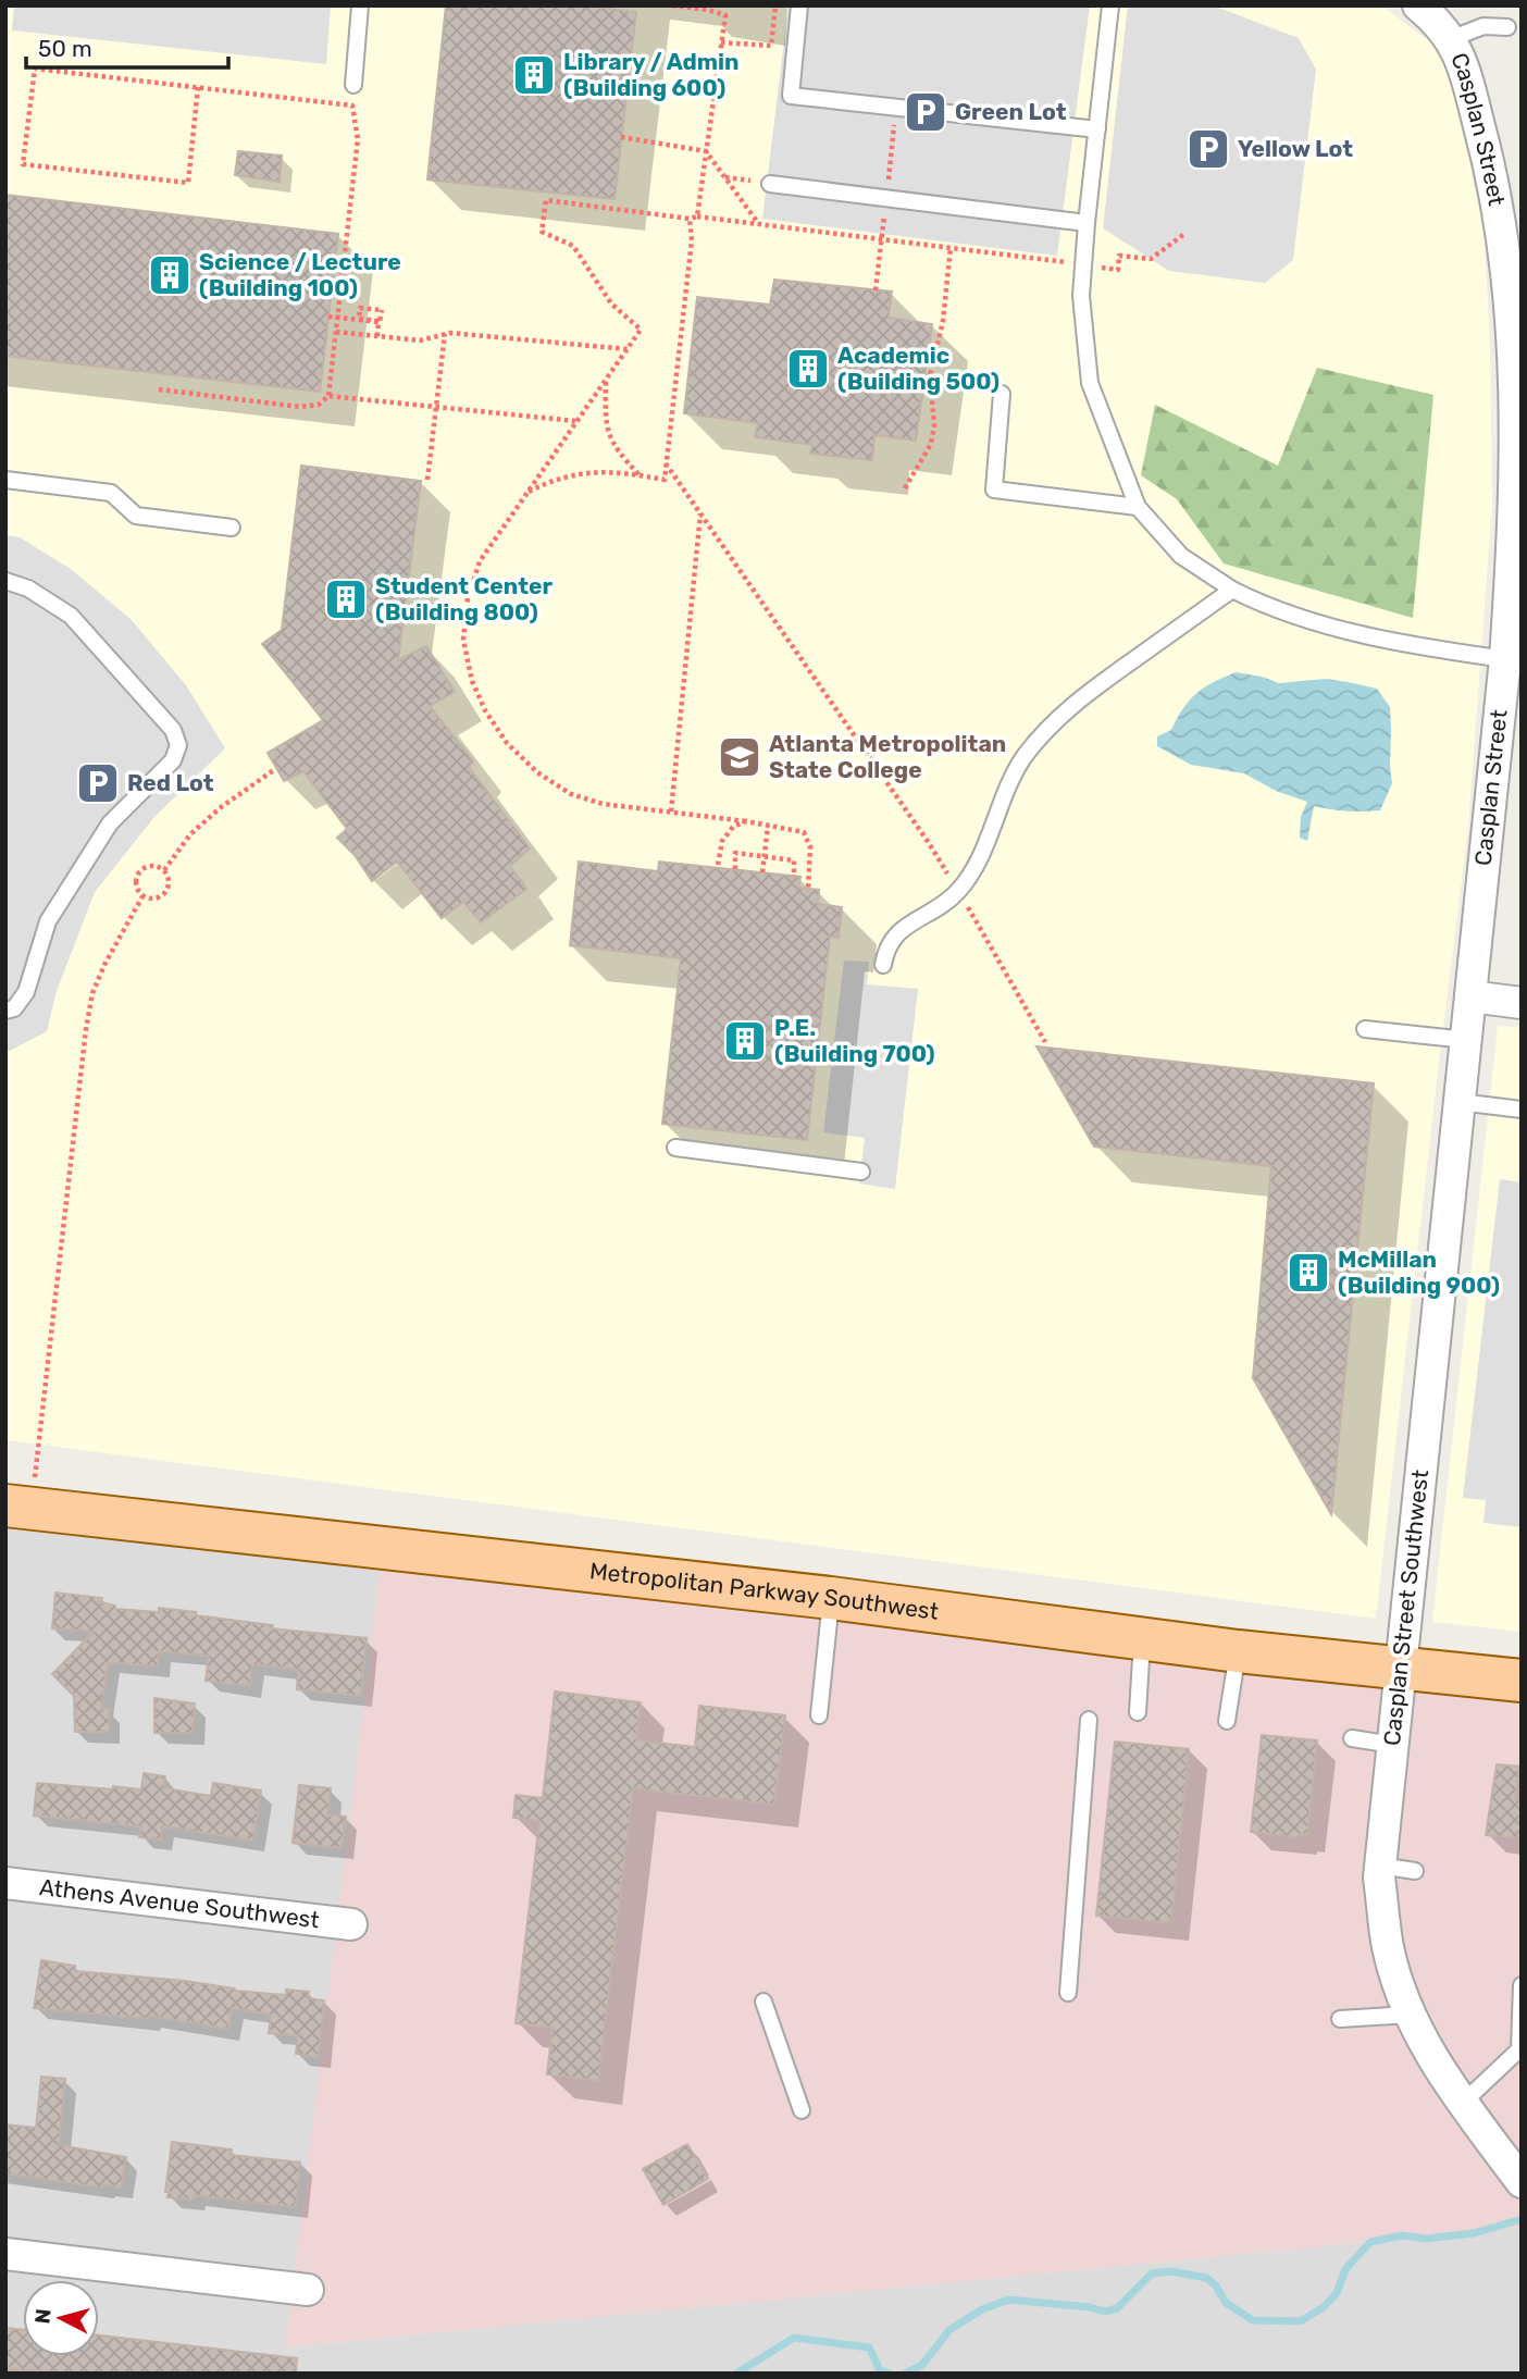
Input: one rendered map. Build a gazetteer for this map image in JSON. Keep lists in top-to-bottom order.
{
  "streets": {
    "main road": ["Metropolitan Parkway Southwest"],
    "street": ["Casplan Street", "Casplan Street Southwest", "Athens Avenue Southwest"]
  },
  "crossings": [
    ["Casplan Street", "Casplan Street Southwest"],
    ["Metropolitan Parkway Southwest", "Casplan Street Southwest"]
  ],
  "places": {
    "building": [
      "Library / Admin (Building 600)",
      "Science / Lecture (Building 100)",
      "Academic (Building 500)",
      "Student Center (Building 800)",
      "P.E. (Building 700)",
      "McMillan (Building 900)"
    ],
    "parking": ["Green Lot", "Yellow Lot", "Red Lot"],
    "school or university": ["Atlanta Metropolitan State College"]
  },
  "scale_bar": "50 m",
  "north": "left"
}
